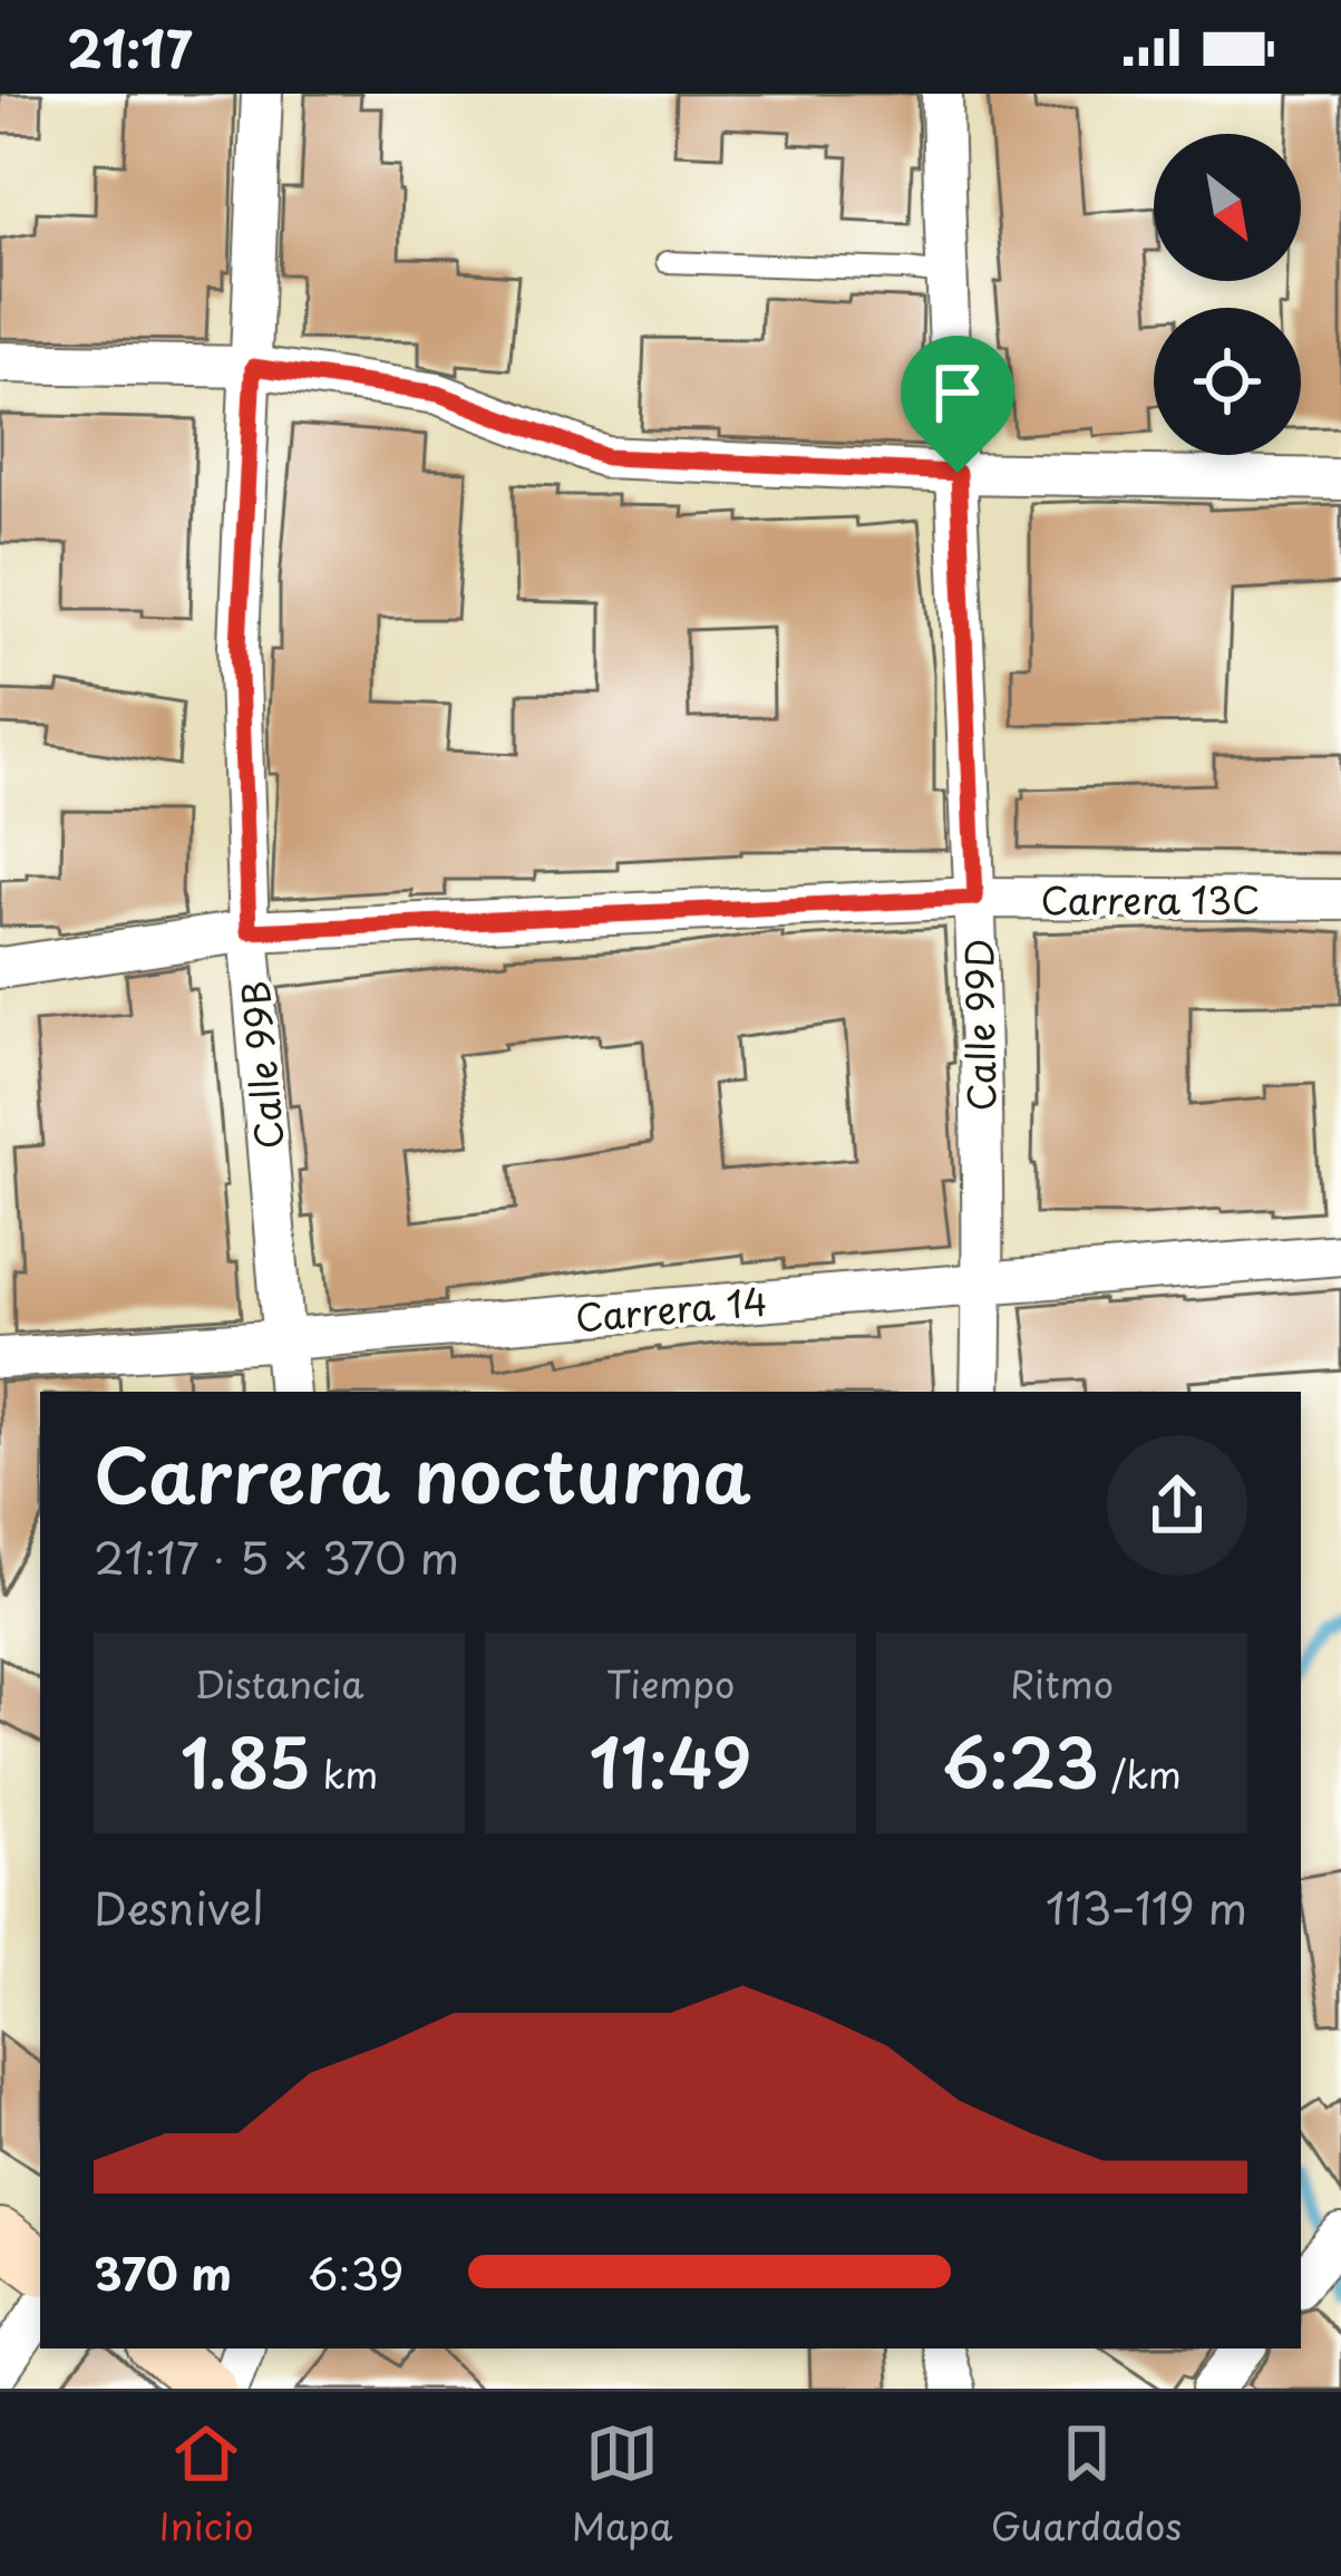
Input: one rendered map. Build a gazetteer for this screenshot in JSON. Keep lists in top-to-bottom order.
{
  "streets": {
    "street": [
      "Carrera 13C",
      "Calle 99D",
      "Calle 99B",
      "Carrera 14"
    ]
  },
  "crossings": [
    ["Carrera 13C", "Calle 99D"],
    ["Carrera 13C", "Calle 99B"],
    ["Calle 99D", "Carrera 14"],
    ["Calle 99B", "Carrera 14"]
  ],
  "north": "bottom right",
  "page": {
    "status": "21:17",
    "heading": ["Carrera nocturna", "21:17 · 5 × 370 m"],
    "stats": [
      ["Distancia", "1.85 km"],
      ["Tiempo", "11:49"],
      ["Ritmo", "6:23 /km"]
    ],
    "chart": ["Desnivel", "113–119 m"],
    "list": [
      {
        "name": "370 m",
        "note": "6:39"
      }
    ],
    "tabs": ["Inicio", "Mapa", "Guardados"]
  }
}
